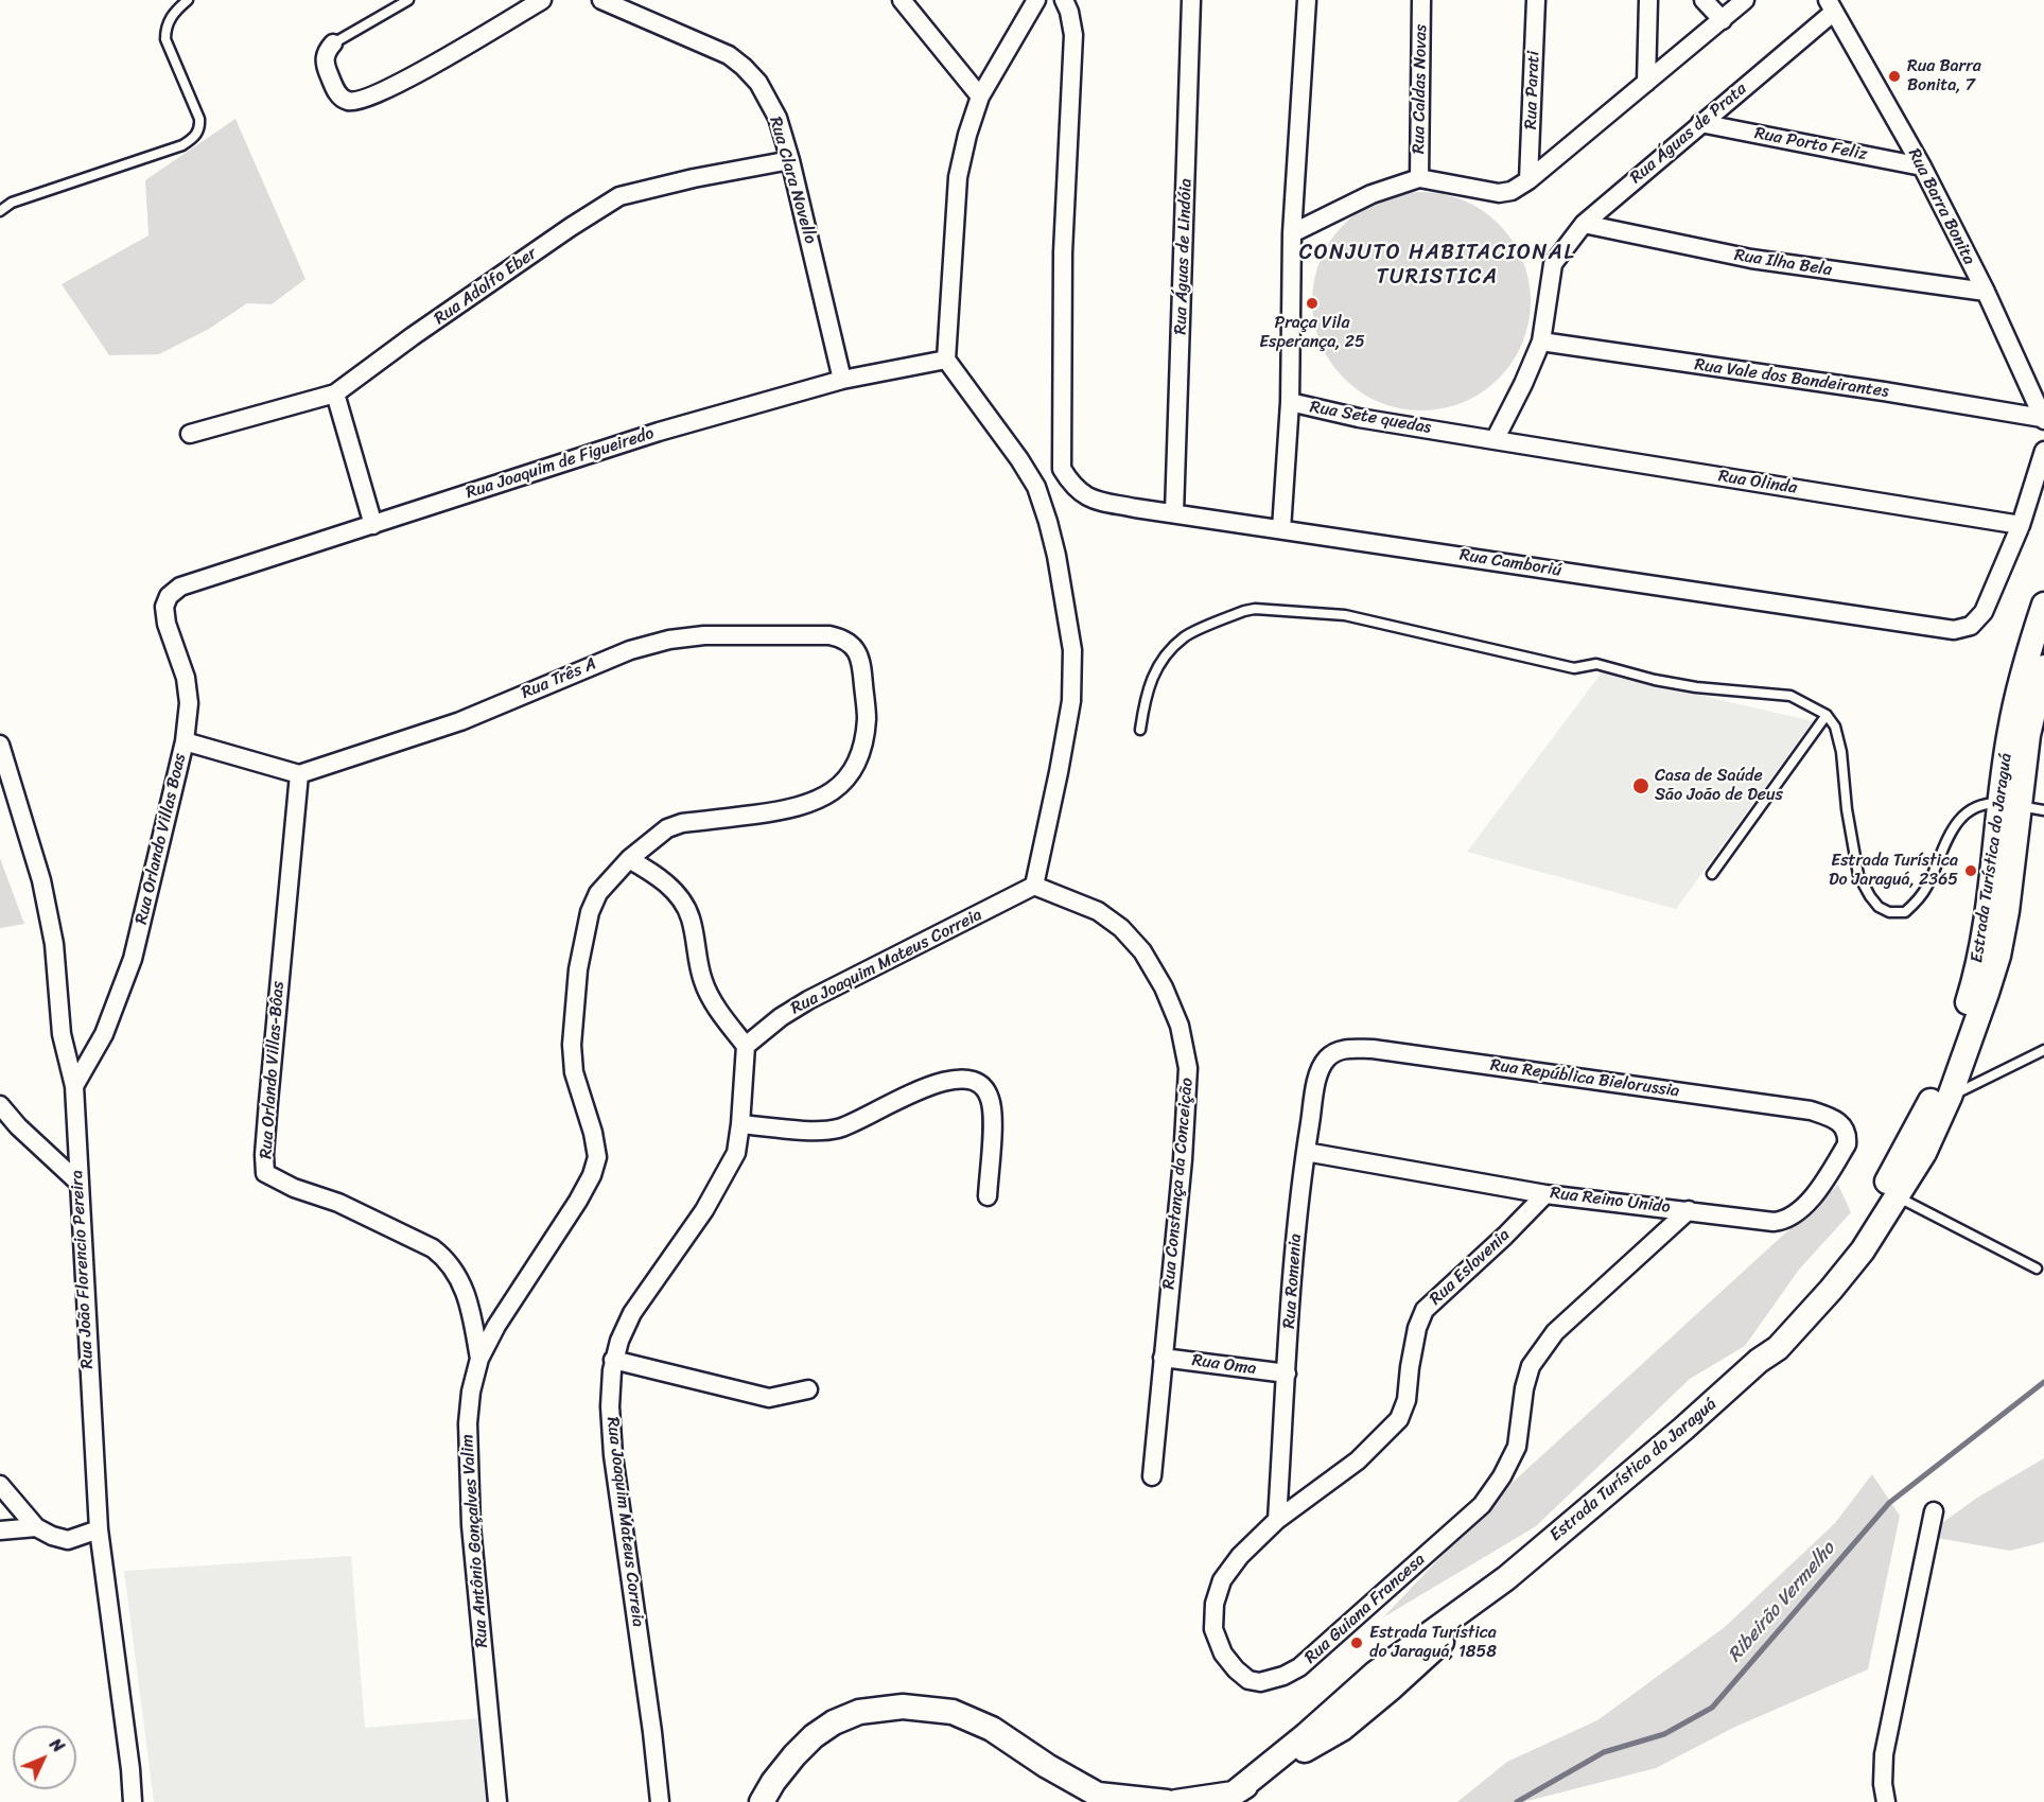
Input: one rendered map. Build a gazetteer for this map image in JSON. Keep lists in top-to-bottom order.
{
  "streets": {
    "main road": ["Estrada Turística do Jaraguá"],
    "street": [
      "Rua Caldas Novas",
      "Rua Parati",
      "Rua Águas de Prata",
      "Rua Porto Feliz",
      "Rua Clara Novello",
      "Rua Barra Bonita",
      "Rua Águas de Lindóia",
      "Rua Ilha Bela",
      "Rua Adolfo Eber",
      "Rua Vale dos Bandeirantes",
      "Rua Sete quedas",
      "Rua Joaquim de Figueiredo",
      "Rua Olinda",
      "Rua Camboriú",
      "Rua Três A",
      "Rua Orlando Villas Boas",
      "Rua Joaquim Mateus Correia",
      "Rua Orlando Villas-Bôas",
      "Rua República Bielorussia",
      "Rua Constança da Conceição",
      "Rua Reino Unido",
      "Rua Eslovenia",
      "Rua João Florencio Pereira",
      "Rua Romenia",
      "Rua Oma",
      "Rua Antônio Gonçalves Valim",
      "Rua Guiana Francesa"
    ]
  },
  "crossings": [
    ["Rua Águas de Prata", "Rua Porto Feliz"],
    ["Rua Águas de Prata", "Rua Barra Bonita"],
    ["Rua Águas de Prata", "Rua Ilha Bela"],
    ["Rua Águas de Prata", "Rua Vale dos Bandeirantes"],
    ["Rua Porto Feliz", "Rua Barra Bonita"],
    ["Rua Clara Novello", "Rua Adolfo Eber"],
    ["Rua Clara Novello", "Rua Joaquim de Figueiredo"],
    ["Rua Barra Bonita", "Rua Ilha Bela"],
    ["Rua Barra Bonita", "Rua Vale dos Bandeirantes"],
    ["Rua Águas de Lindóia", "Rua Camboriú"],
    ["Rua Sete quedas", "Rua Olinda"],
    ["Rua Joaquim de Figueiredo", "Rua Orlando Villas Boas"],
    ["Rua Olinda", "Rua Camboriú"],
    ["Rua Três A", "Rua Orlando Villas-Bôas"],
    ["Rua Três A", "Rua Antônio Gonçalves Valim"],
    ["Rua Orlando Villas Boas", "Rua João Florencio Pereira"],
    ["Rua Joaquim Mateus Correia", "Rua Constança da Conceição"],
    ["Rua Orlando Villas-Bôas", "Rua Antônio Gonçalves Valim"],
    ["Rua República Bielorussia", "Rua Reino Unido"],
    ["Rua República Bielorussia", "Rua Romenia"],
    ["Rua Constança da Conceição", "Rua Oma"],
    ["Rua Reino Unido", "Rua Eslovenia"],
    ["Rua Reino Unido", "Rua Romenia"],
    ["Rua Reino Unido", "Rua Guiana Francesa"],
    ["Rua Eslovenia", "Rua Romenia"],
    ["Rua Eslovenia", "Rua Guiana Francesa"],
    ["Rua Romenia", "Rua Oma"],
    ["Rua Romenia", "Rua Guiana Francesa"]
  ],
  "districts": ["CONJUTO HABITACIONAL TURISTICA"],
  "water": ["Ribeirão Vermelho"],
  "places": [
    "Rua Barra Bonita, 7",
    "Praça Vila Esperança, 25",
    "Casa de Saúde São João de Deus",
    "Estrada Turística Do Jaraguá, 2365",
    "Estrada Turística do Jaraguá, 1858"
  ],
  "north": "top right"
}
